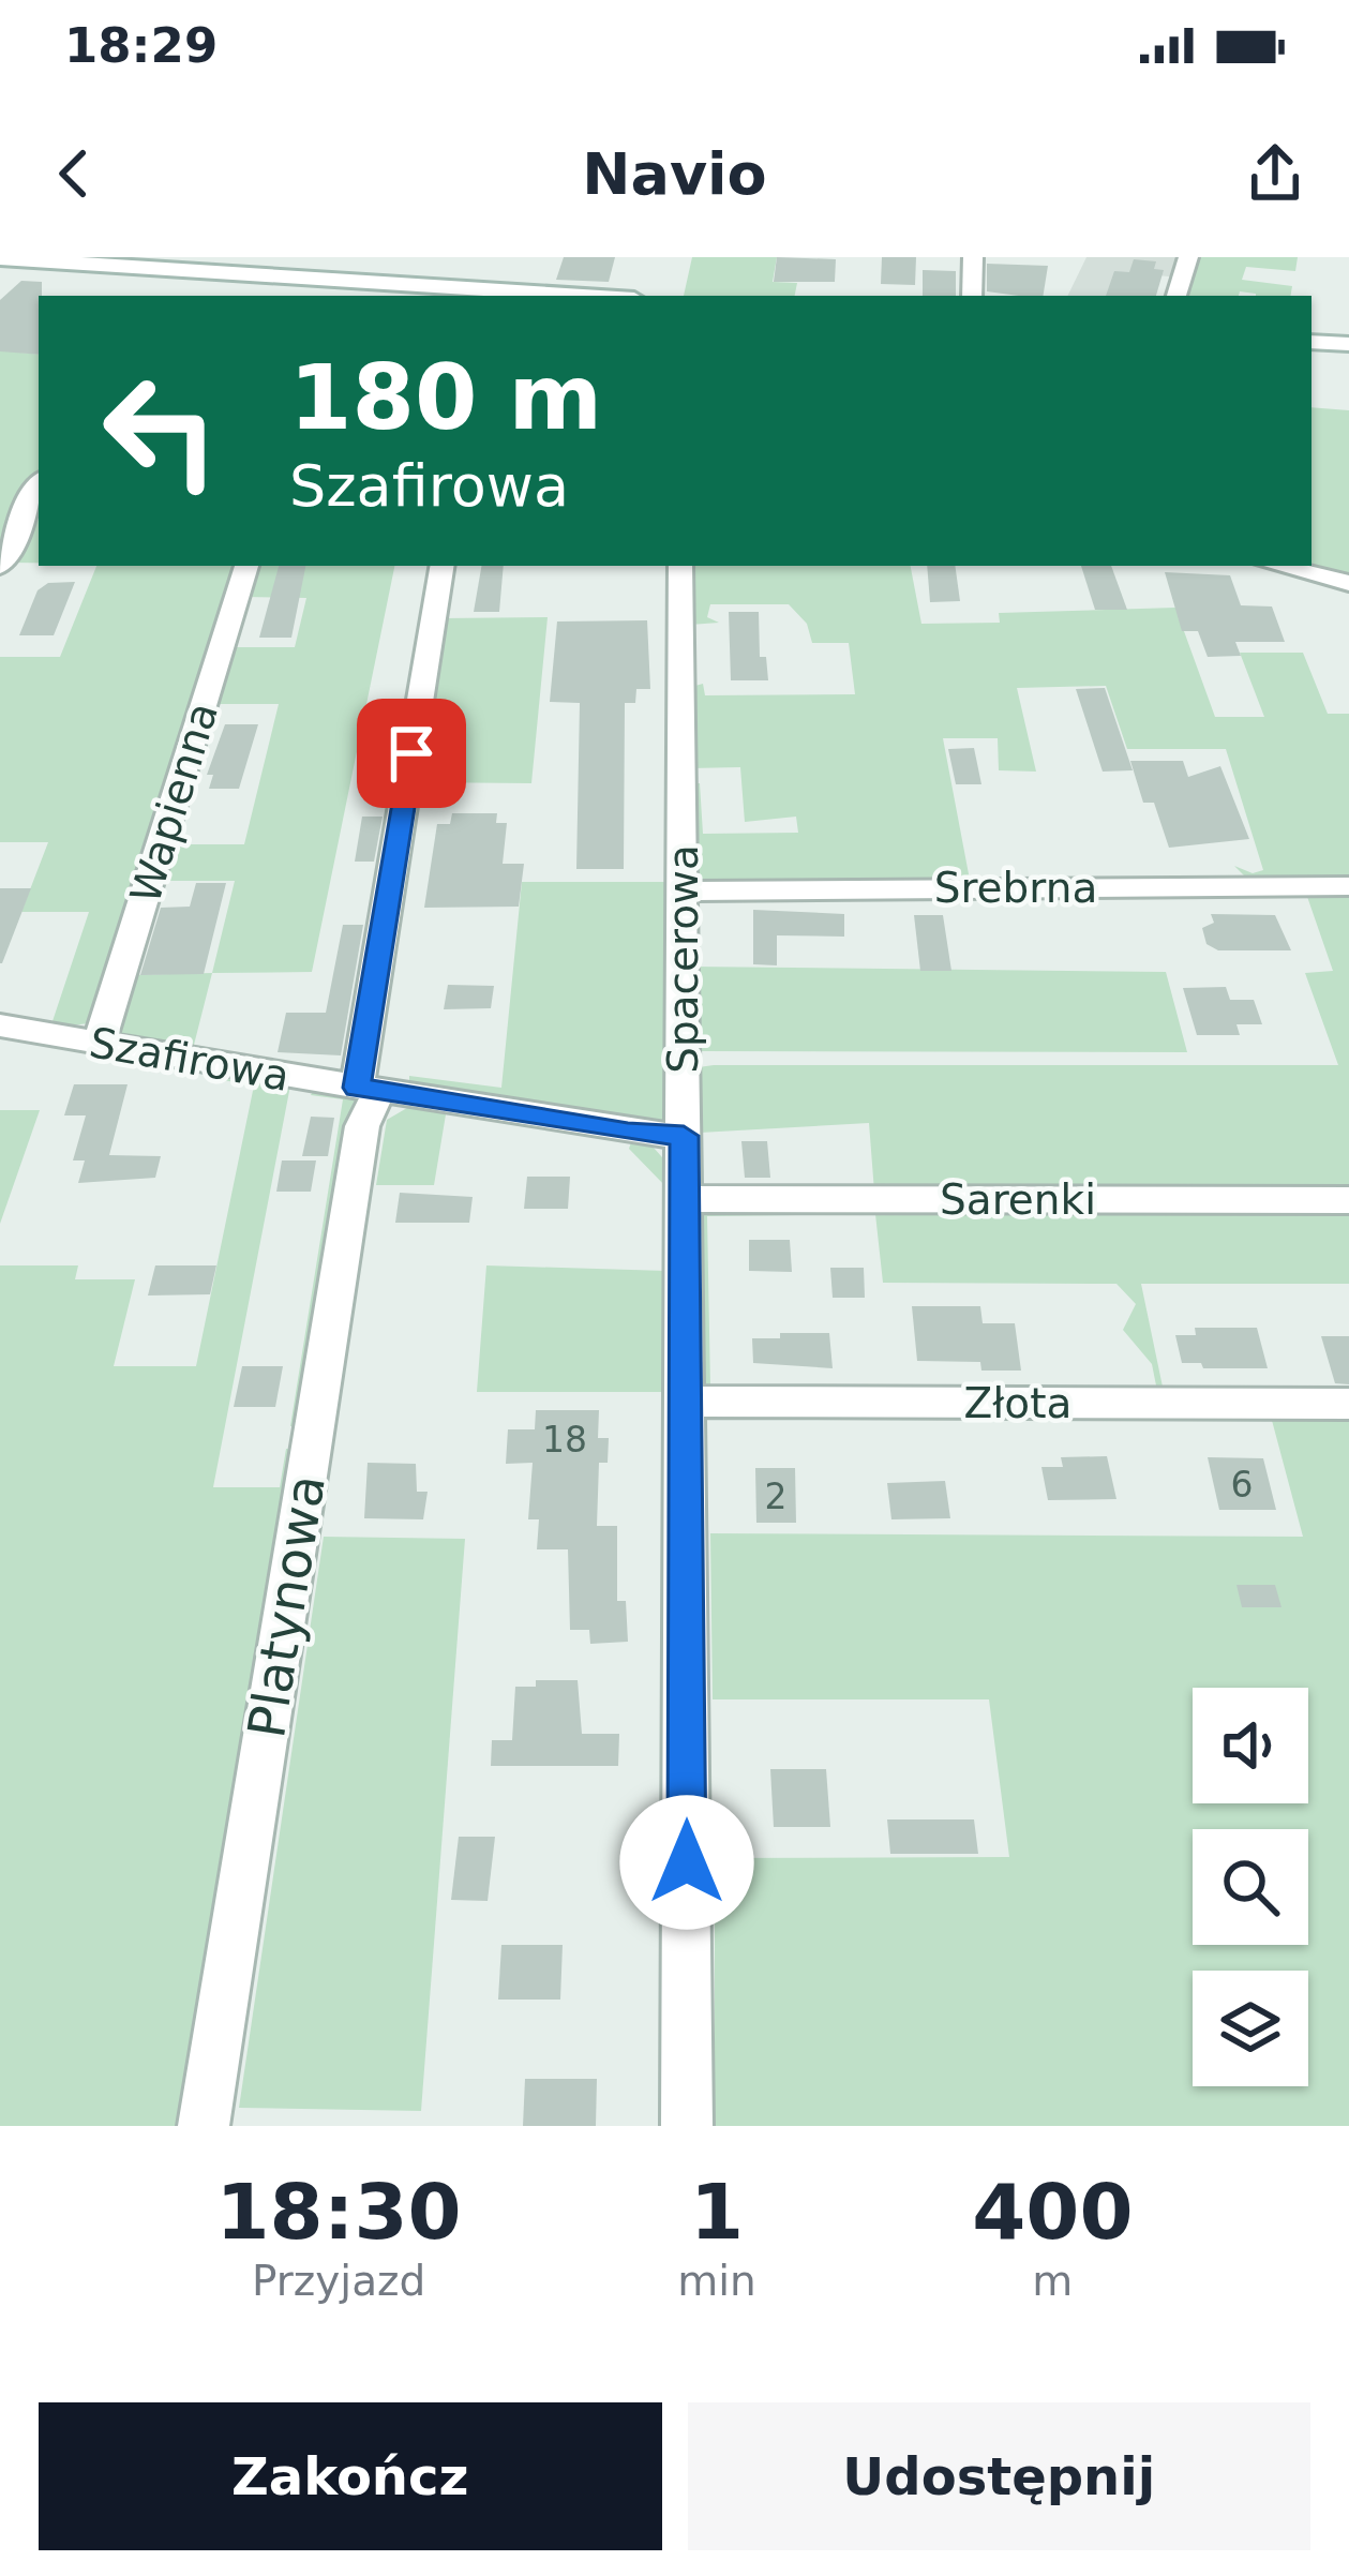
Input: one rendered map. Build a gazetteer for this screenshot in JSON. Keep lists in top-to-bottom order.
{
  "streets": {
    "street": [
      "Wapienna",
      "Srebrna",
      "Spacerowa",
      "Szafirowa",
      "Sarenki",
      "Złota",
      "Platynowa"
    ]
  },
  "crossings": [
    ["Wapienna", "Szafirowa"],
    ["Srebrna", "Spacerowa"],
    ["Spacerowa", "Szafirowa"],
    ["Spacerowa", "Sarenki"],
    ["Spacerowa", "Złota"],
    ["Szafirowa", "Platynowa"]
  ],
  "house_numbers": ["18", "6", "2"],
  "page": {
    "status": "18:29",
    "header": "Navio",
    "turn": ["180 m", "Szafirowa"],
    "eta": [
      "18:30",
      "Przyjazd",
      "1",
      "min",
      "400",
      "m"
    ],
    "buttons": ["Zakończ", "Udostępnij"]
  }
}
